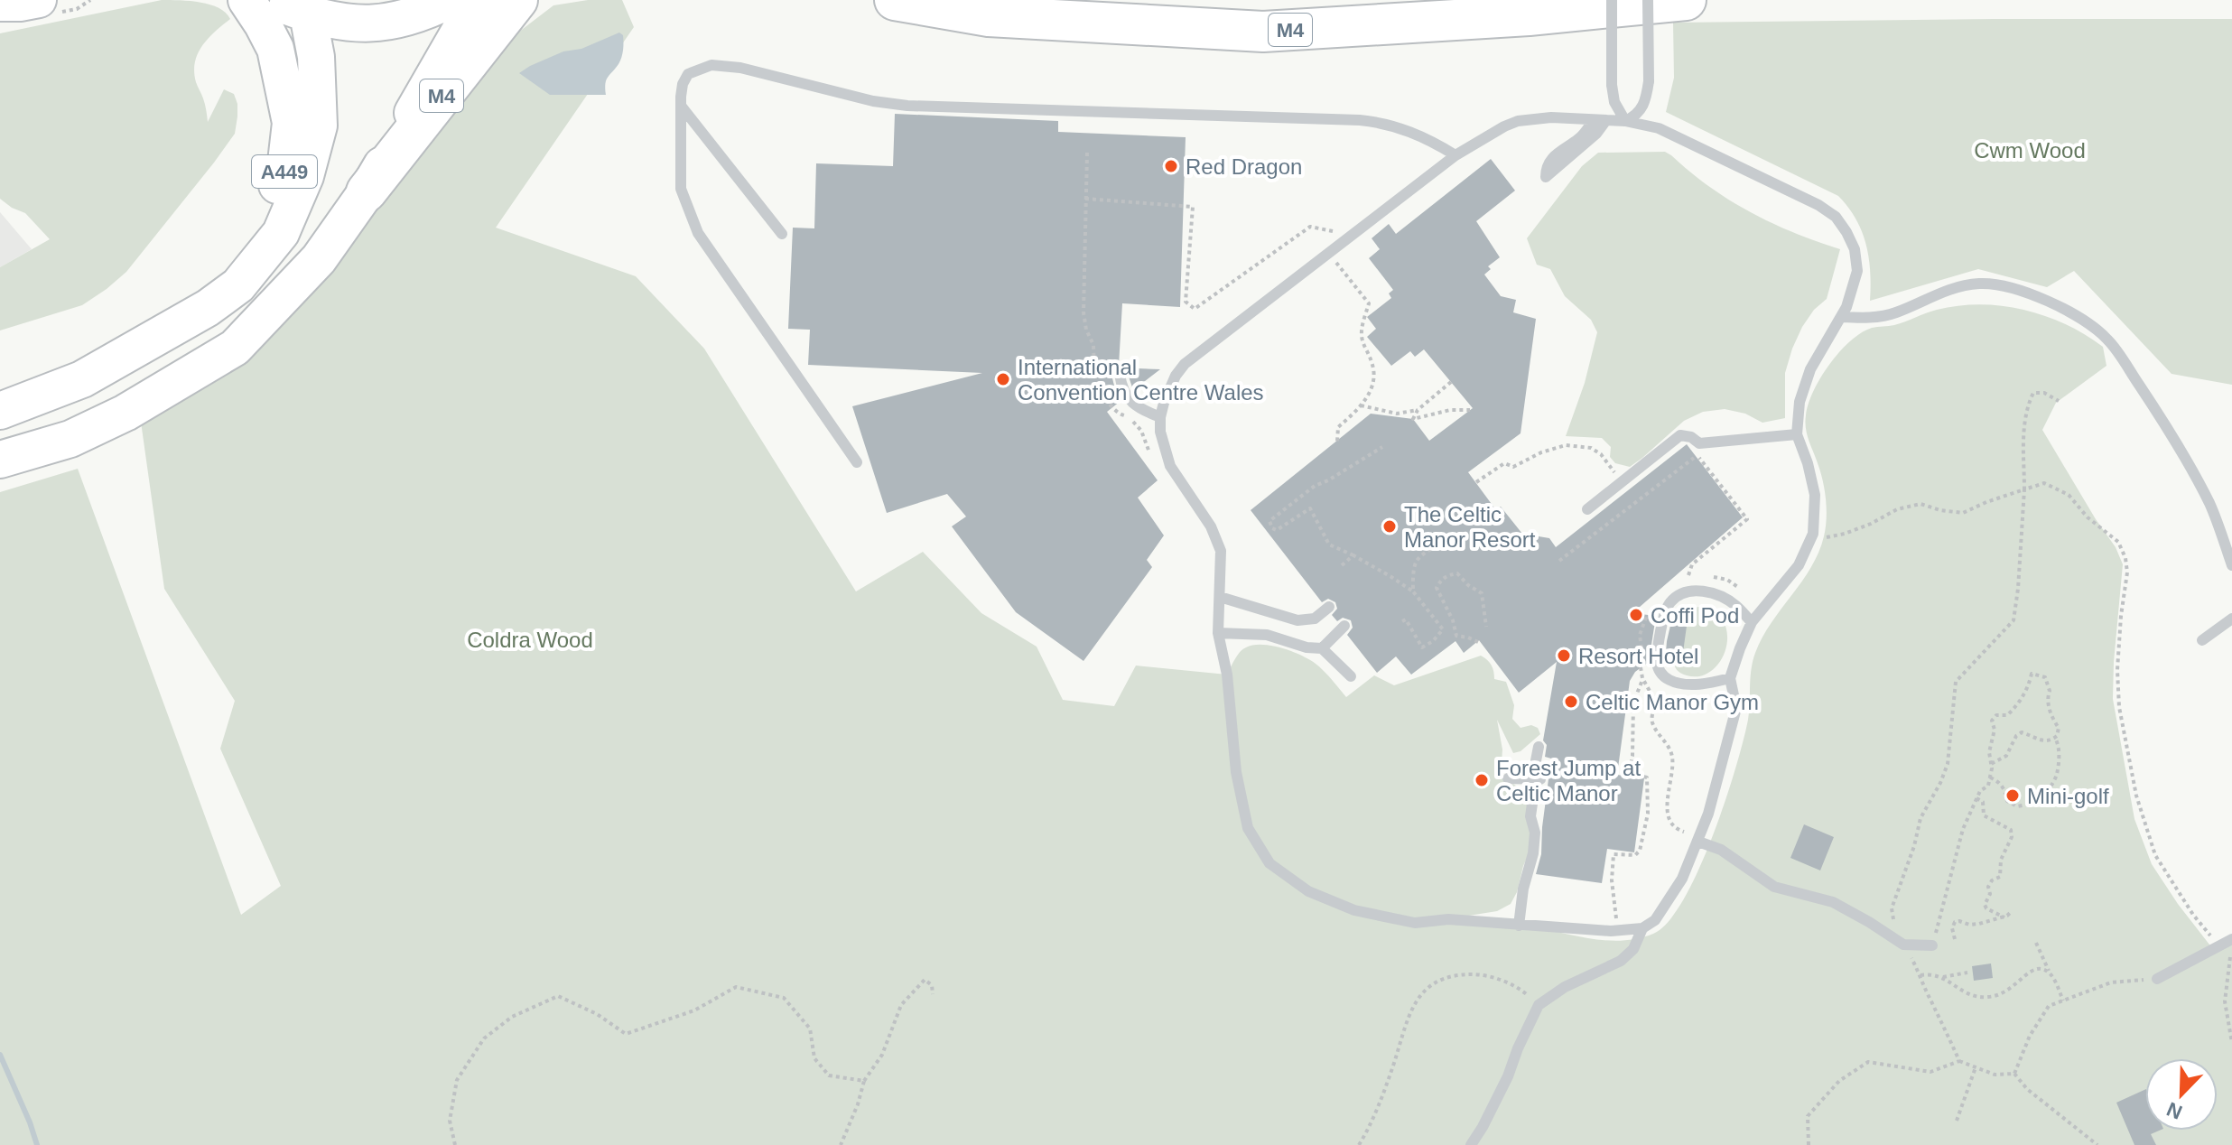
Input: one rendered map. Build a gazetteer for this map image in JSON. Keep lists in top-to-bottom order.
{
  "streets": {
    "highway": ["M4", "A449"]
  },
  "parks": ["Cwm Wood", "Coldra Wood"],
  "places": [
    "Red Dragon",
    "International Convention Centre Wales",
    "The Celtic Manor Resort",
    "Coffi Pod",
    "Resort Hotel",
    "Celtic Manor Gym",
    "Forest Jump at Celtic Manor",
    "Mini-golf"
  ],
  "north": "bottom left"
}
